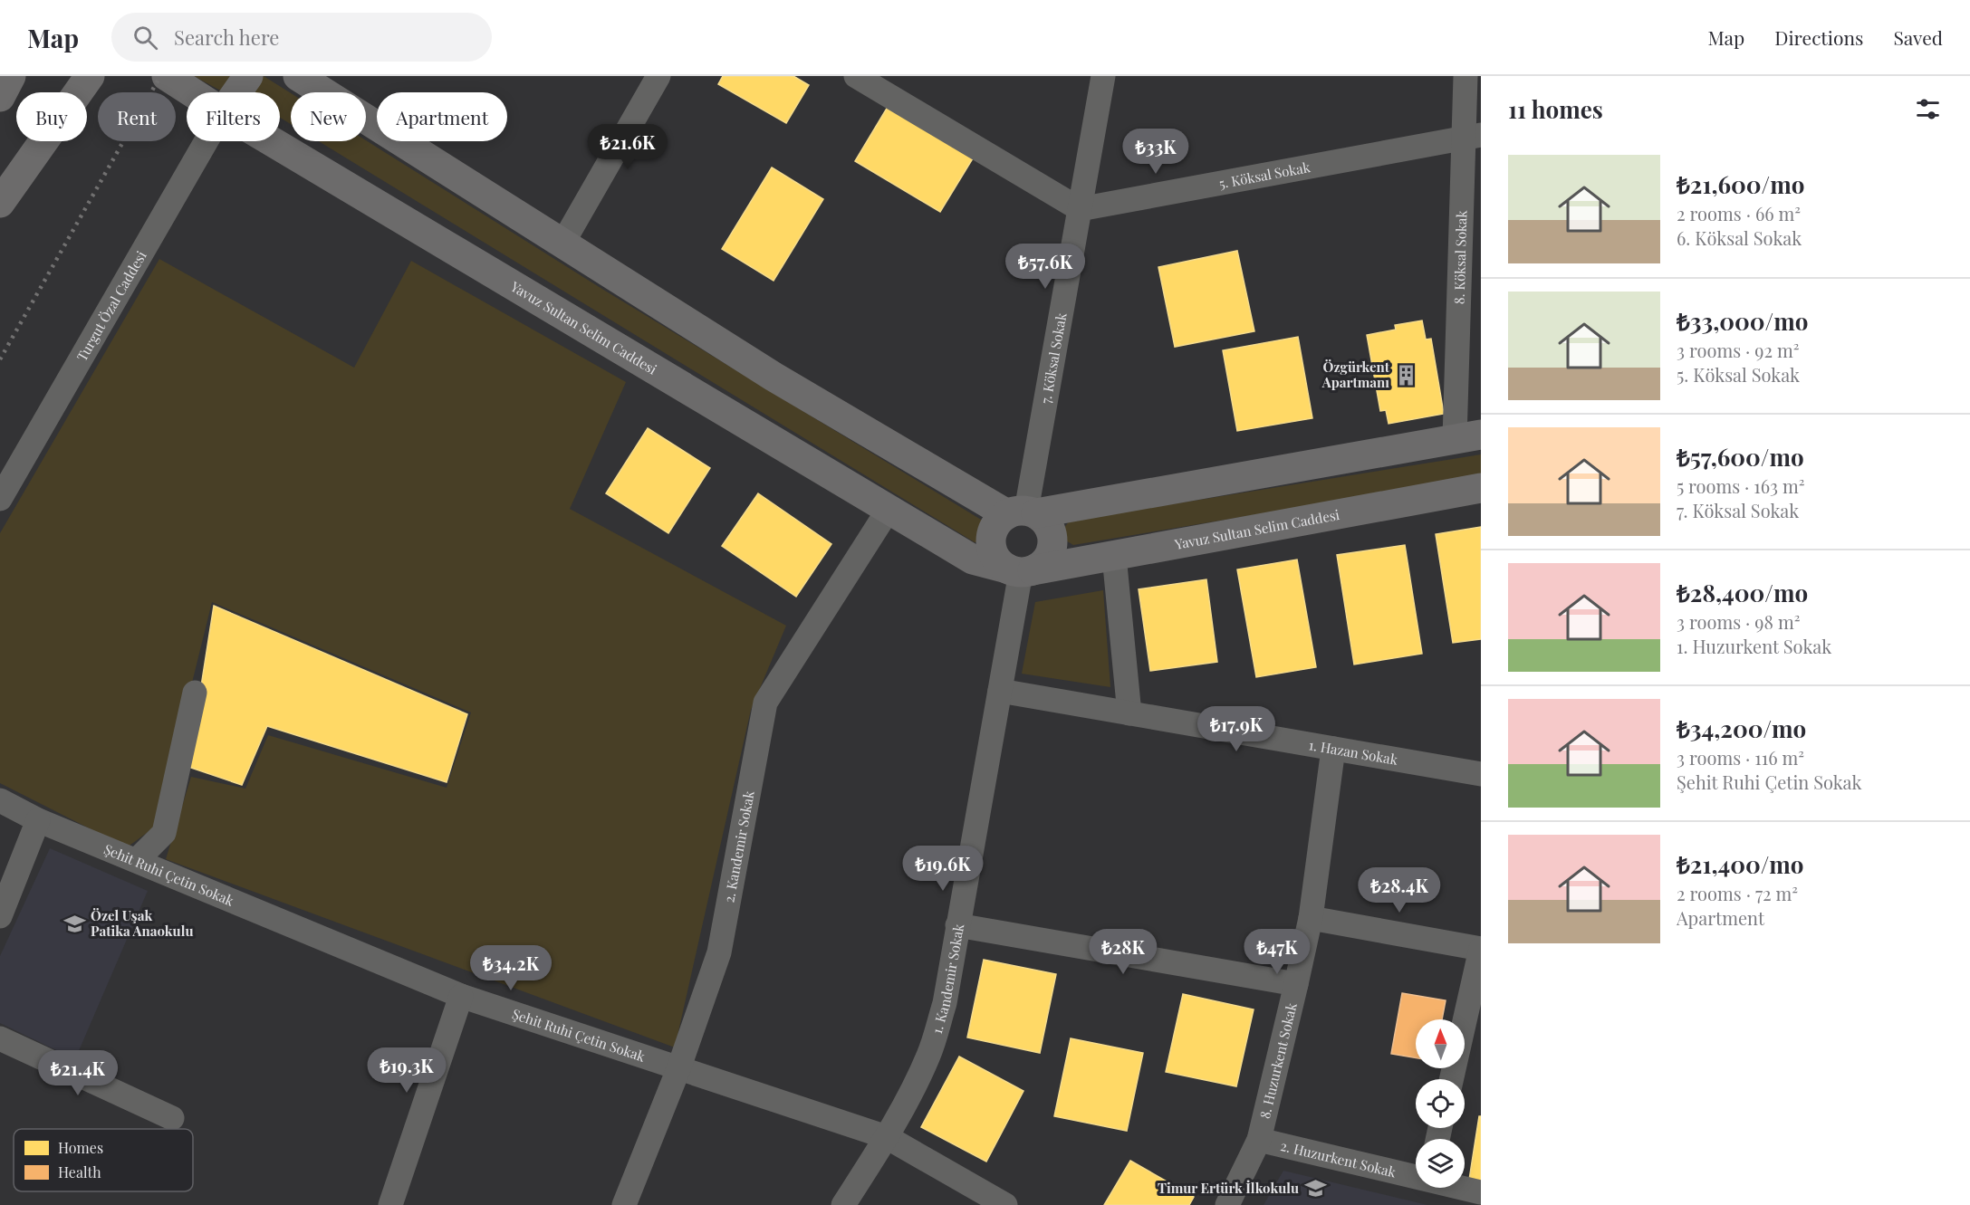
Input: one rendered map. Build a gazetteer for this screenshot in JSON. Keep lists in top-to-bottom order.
{
  "streets": {
    "main road": ["Yavuz Sultan Selim Caddesi"],
    "street": [
      "5. Köksal Sokak",
      "8. Köksal Sokak",
      "Turgut Özal Caddesi",
      "7. Köksal Sokak",
      "1. Hazan Sokak",
      "2. Kandemir Sokak",
      "Şehit Ruhi Çetin Sokak",
      "1. Kandemir Sokak",
      "8. Huzurkent Sokak",
      "2. Huzurkent Sokak"
    ]
  },
  "crossings": [
    ["5. Köksal Sokak", "8. Köksal Sokak"],
    ["5. Köksal Sokak", "7. Köksal Sokak"],
    ["Yavuz Sultan Selim Caddesi", "7. Köksal Sokak"],
    ["Yavuz Sultan Selim Caddesi", "2. Kandemir Sokak"],
    ["Yavuz Sultan Selim Caddesi", "1. Kandemir Sokak"],
    ["7. Köksal Sokak", "1. Kandemir Sokak"],
    ["1. Hazan Sokak", "1. Kandemir Sokak"],
    ["1. Hazan Sokak", "8. Huzurkent Sokak"],
    ["2. Kandemir Sokak", "Şehit Ruhi Çetin Sokak"],
    ["Şehit Ruhi Çetin Sokak", "1. Kandemir Sokak"],
    ["8. Huzurkent Sokak", "2. Huzurkent Sokak"]
  ],
  "places": {
    "building": ["Özgürkent Apartmanı"],
    "school or university": ["Özel Uşak Patika Anaokulu", "Timur Ertürk İlkokulu"]
  },
  "legend": ["Homes", "Health"],
  "north": "top",
  "page": {
    "header": "Map",
    "search": "Search here",
    "nav": ["Map", "Directions", "Saved"],
    "heading": "11 homes",
    "chip": [
      "Buy",
      "Rent",
      "Filters",
      "New",
      "Apartment"
    ],
    "price": [
      "₺21.6K",
      "₺33K",
      "₺57.6K",
      "₺17.9K",
      "₺19.6K",
      "₺28.4K",
      "₺28K",
      "₺47K",
      "₺34.2K",
      "₺19.3K",
      "₺21.4K"
    ],
    "list": [
      {
        "name": "₺21,600/mo",
        "note": "2 rooms · 66 m² · 6. Köksal Sokak"
      },
      {
        "name": "₺33,000/mo",
        "note": "3 rooms · 92 m² · 5. Köksal Sokak"
      },
      {
        "name": "₺57,600/mo",
        "note": "5 rooms · 163 m² · 7. Köksal Sokak"
      },
      {
        "name": "₺28,400/mo",
        "note": "3 rooms · 98 m² · 1. Huzurkent Sokak"
      },
      {
        "name": "₺34,200/mo",
        "note": "3 rooms · 116 m² · Şehit Ruhi Çetin Sokak"
      },
      {
        "name": "₺21,400/mo",
        "note": "2 rooms · 72 m² · Apartment"
      }
    ]
  }
}
